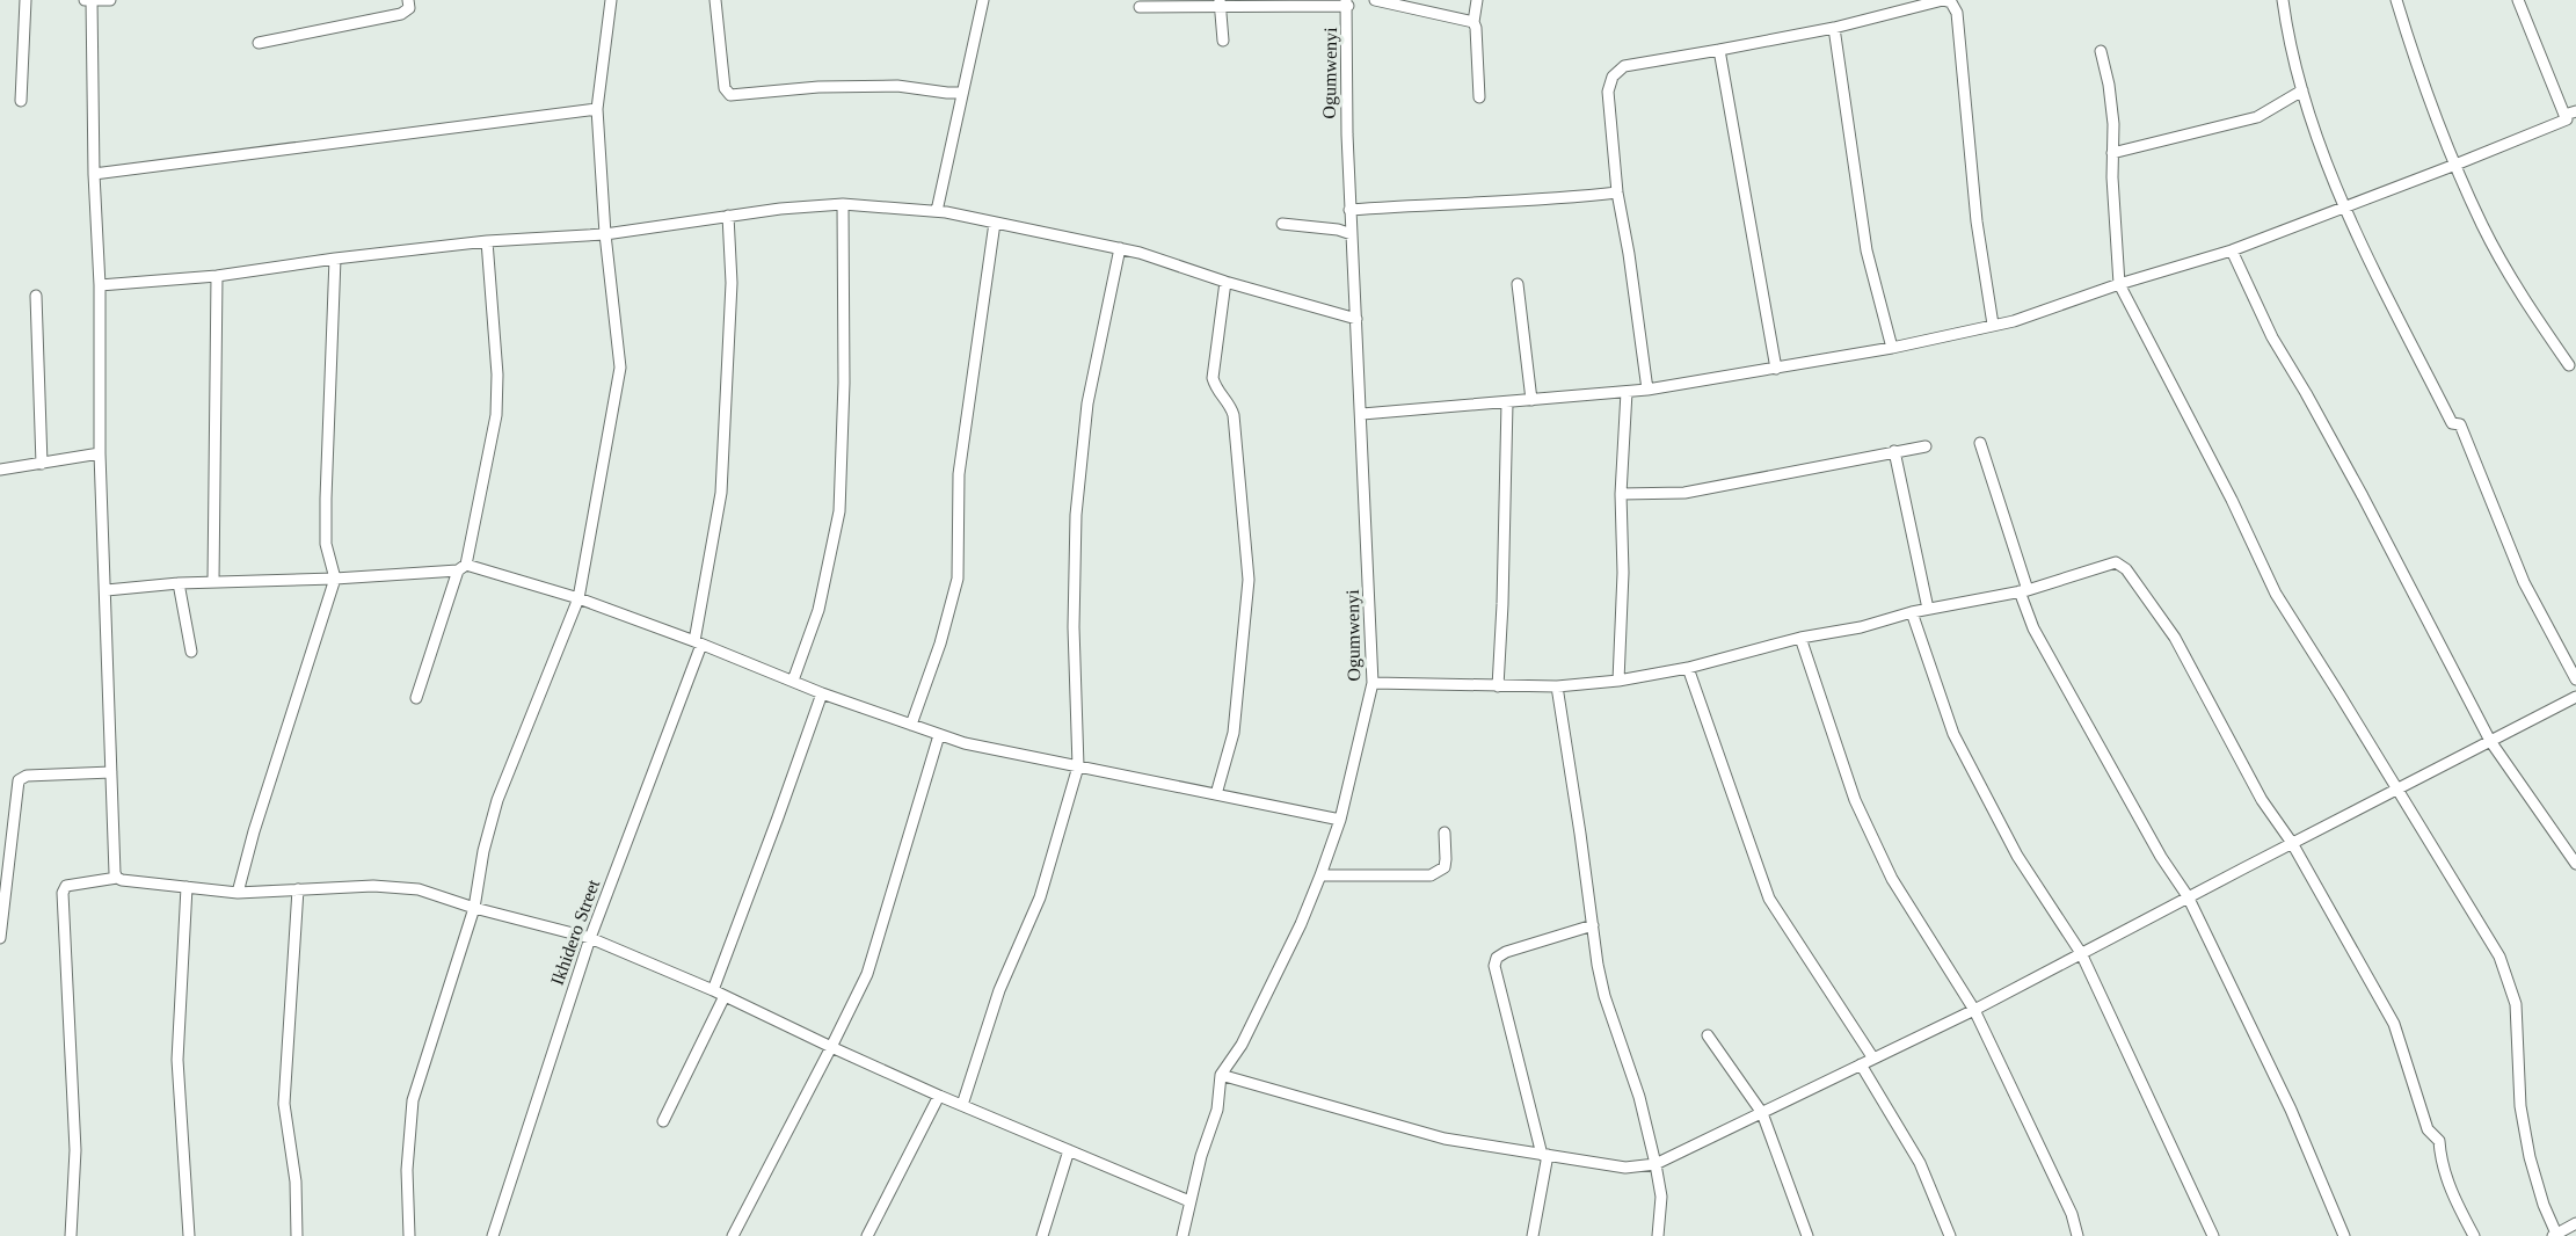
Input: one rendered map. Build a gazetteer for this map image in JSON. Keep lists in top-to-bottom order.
{
  "streets": {
    "street": ["Ogumwenyi", "Ikhidero Street"]
  }
}
